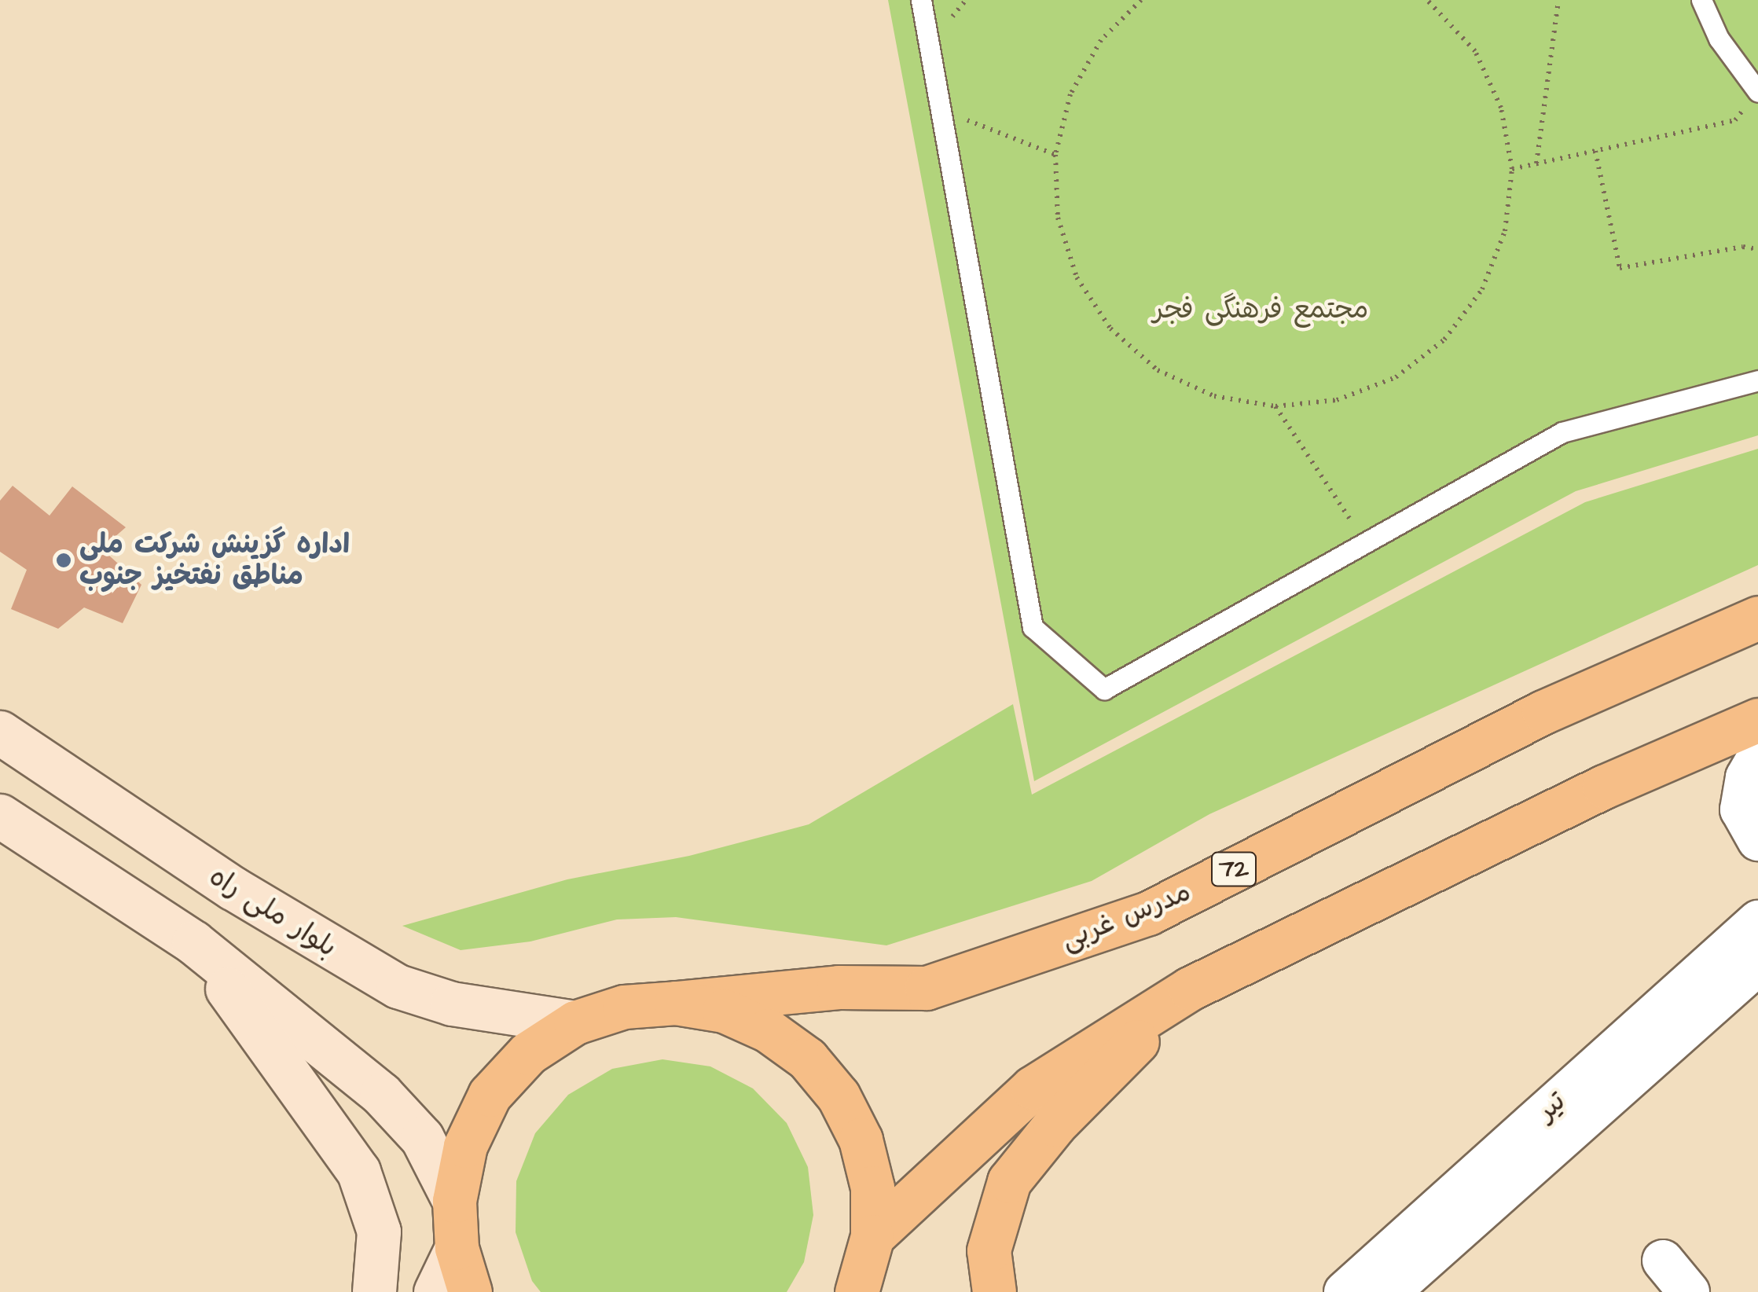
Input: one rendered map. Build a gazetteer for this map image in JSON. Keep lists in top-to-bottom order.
{
  "streets": {
    "highway": ["72", "مدرس غربی"],
    "main road": ["بلوار ملی راه"],
    "street": ["تیر"]
  },
  "crossings": [
    ["72", "بلوار ملی راه"],
    ["72", "مدرس غربی"]
  ],
  "parks": ["مجتمع فرهنگی فجر"],
  "places": ["اداره گزینش شرکت ملی مناطق نفتخیز جنوب"]
}
